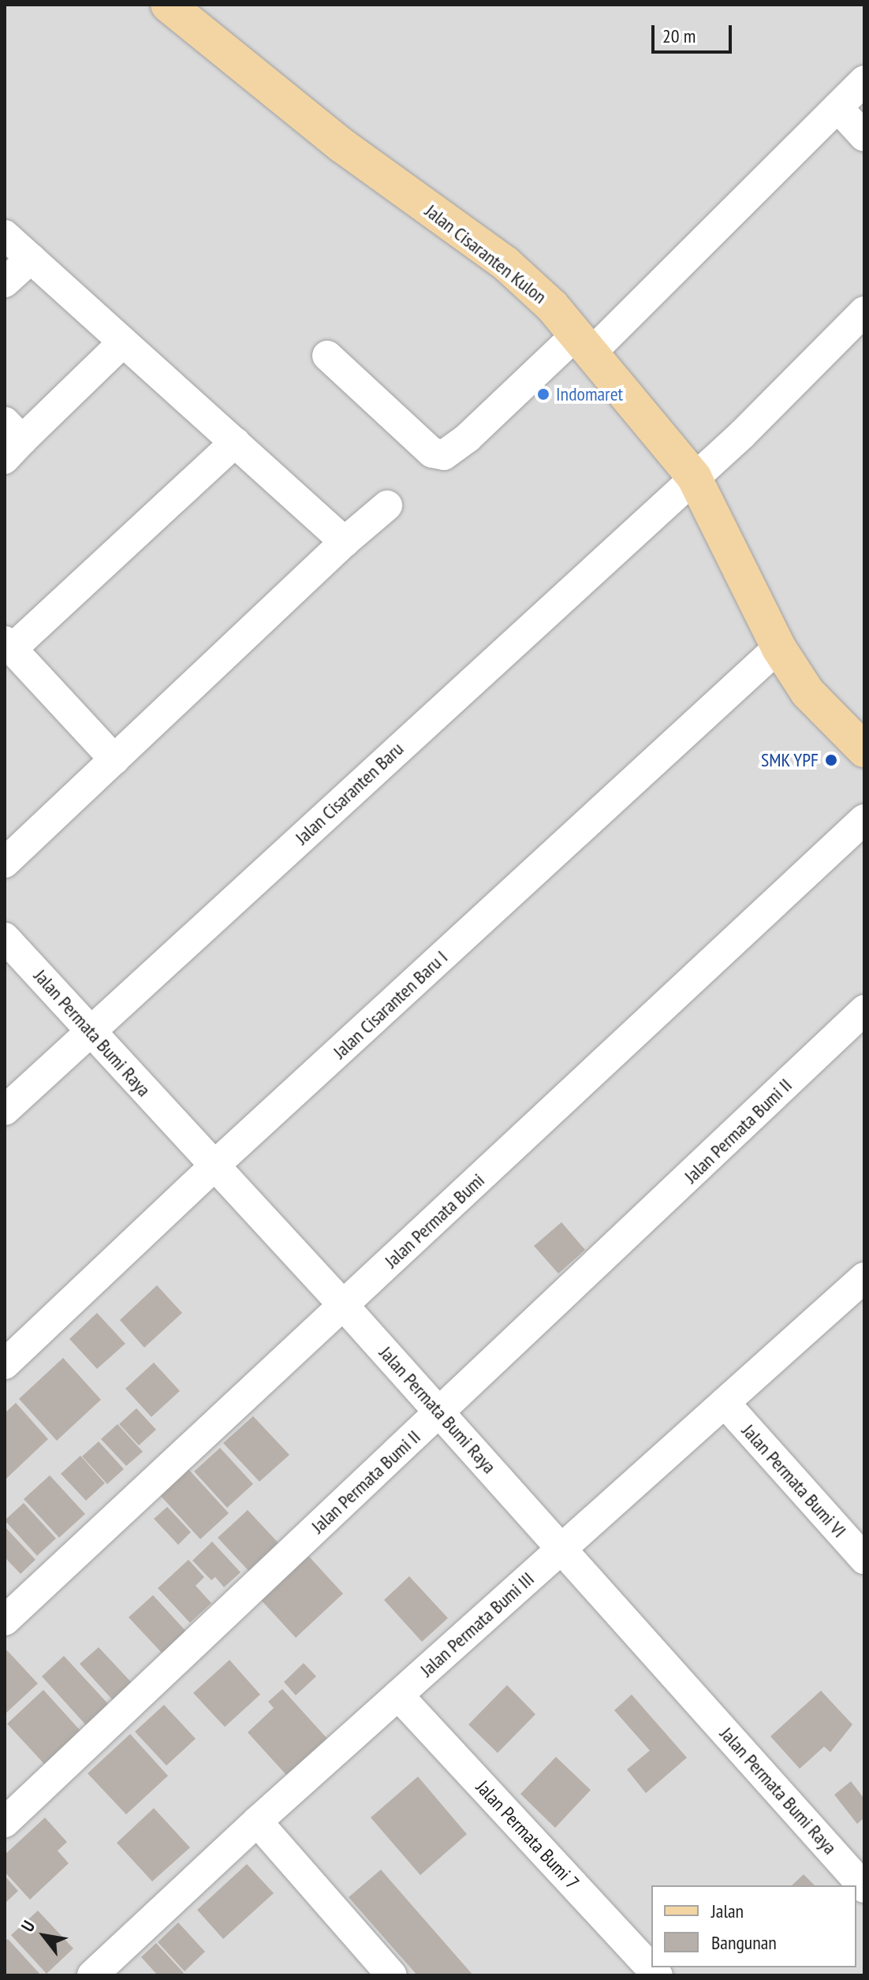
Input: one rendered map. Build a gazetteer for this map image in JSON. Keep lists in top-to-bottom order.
{
  "streets": {
    "main road": ["Jalan Cisaranten Kulon"],
    "street": [
      "Jalan Cisaranten Baru",
      "Jalan Cisaranten Baru I",
      "Jalan Permata Bumi Raya",
      "Jalan Permata Bumi II",
      "Jalan Permata Bumi",
      "Jalan Permata Bumi VI",
      "Jalan Permata Bumi III",
      "Jalan Permata Bumi 7"
    ]
  },
  "crossings": [
    ["Jalan Cisaranten Kulon", "Jalan Cisaranten Baru"],
    ["Jalan Cisaranten Kulon", "Jalan Cisaranten Baru I"],
    ["Jalan Cisaranten Baru", "Jalan Permata Bumi Raya"],
    ["Jalan Cisaranten Baru I", "Jalan Permata Bumi Raya"],
    ["Jalan Permata Bumi Raya", "Jalan Permata Bumi II"],
    ["Jalan Permata Bumi Raya", "Jalan Permata Bumi"],
    ["Jalan Permata Bumi Raya", "Jalan Permata Bumi III"],
    ["Jalan Permata Bumi VI", "Jalan Permata Bumi III"],
    ["Jalan Permata Bumi III", "Jalan Permata Bumi 7"]
  ],
  "places": ["Indomaret", "SMK YPF"],
  "legend": ["Jalan", "Bangunan"],
  "scale_bar": "20 m",
  "north": "top left"
}
